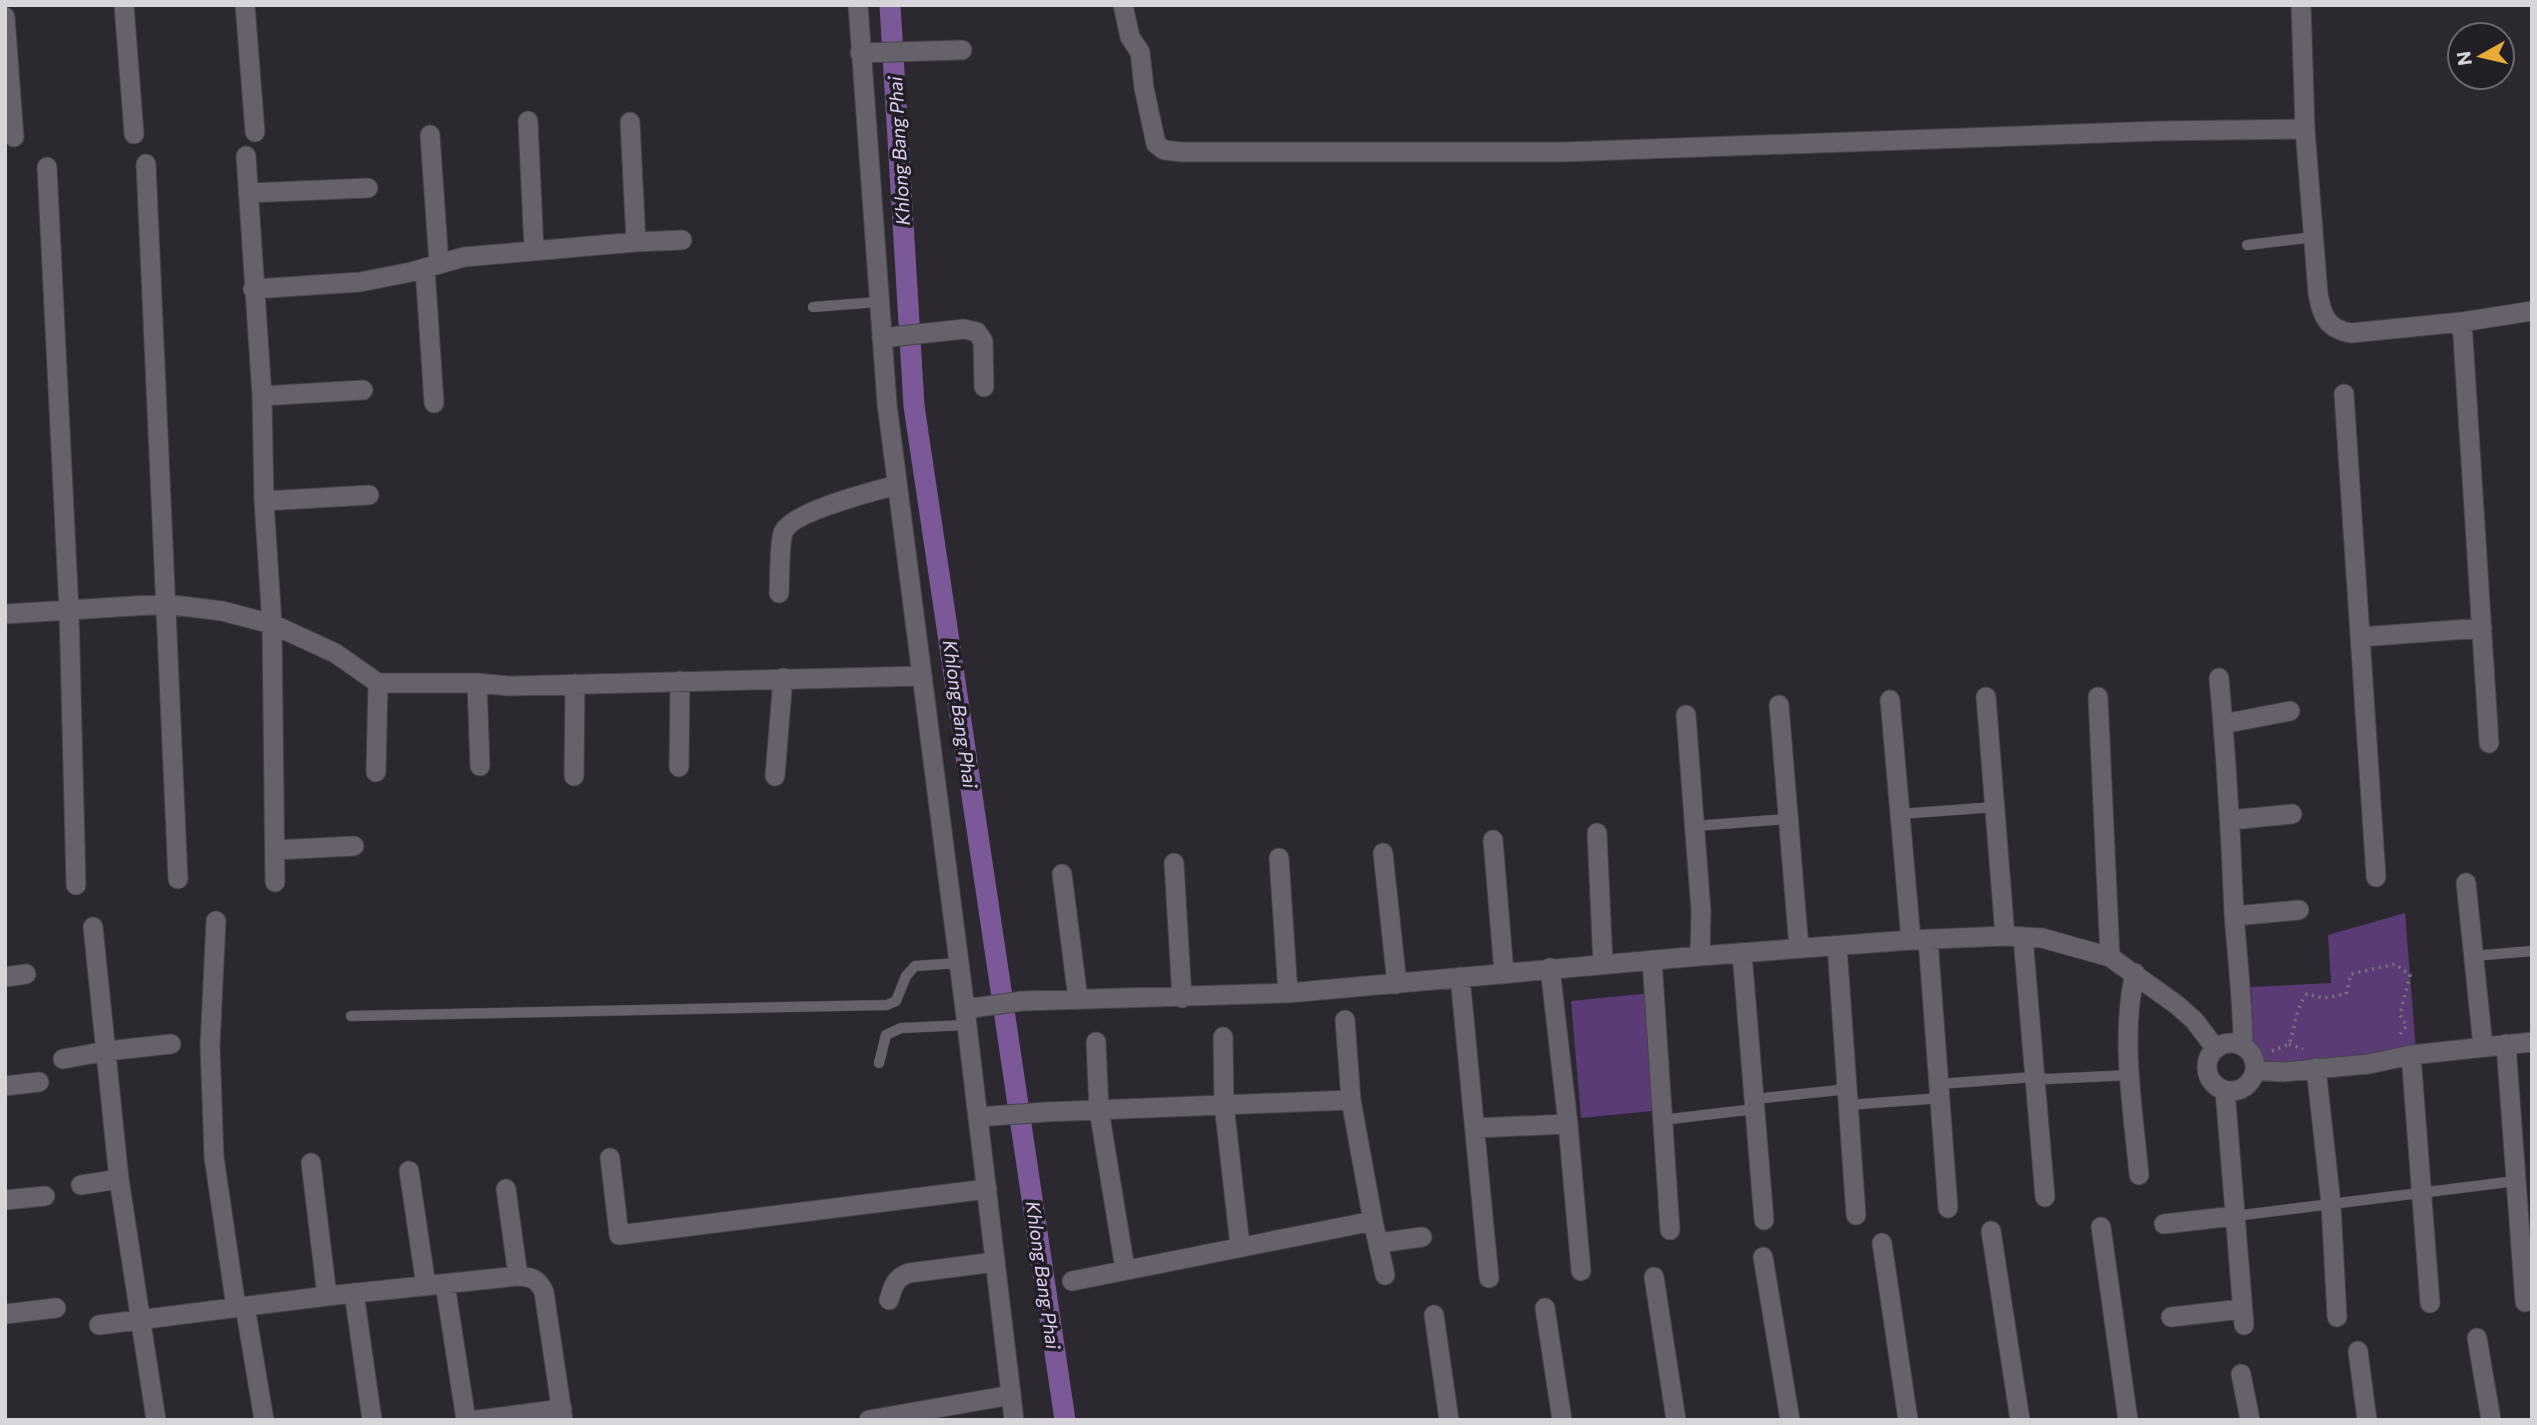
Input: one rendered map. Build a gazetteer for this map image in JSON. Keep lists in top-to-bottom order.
{
  "water": ["Khlong Bang Phai"],
  "north": "left"
}
